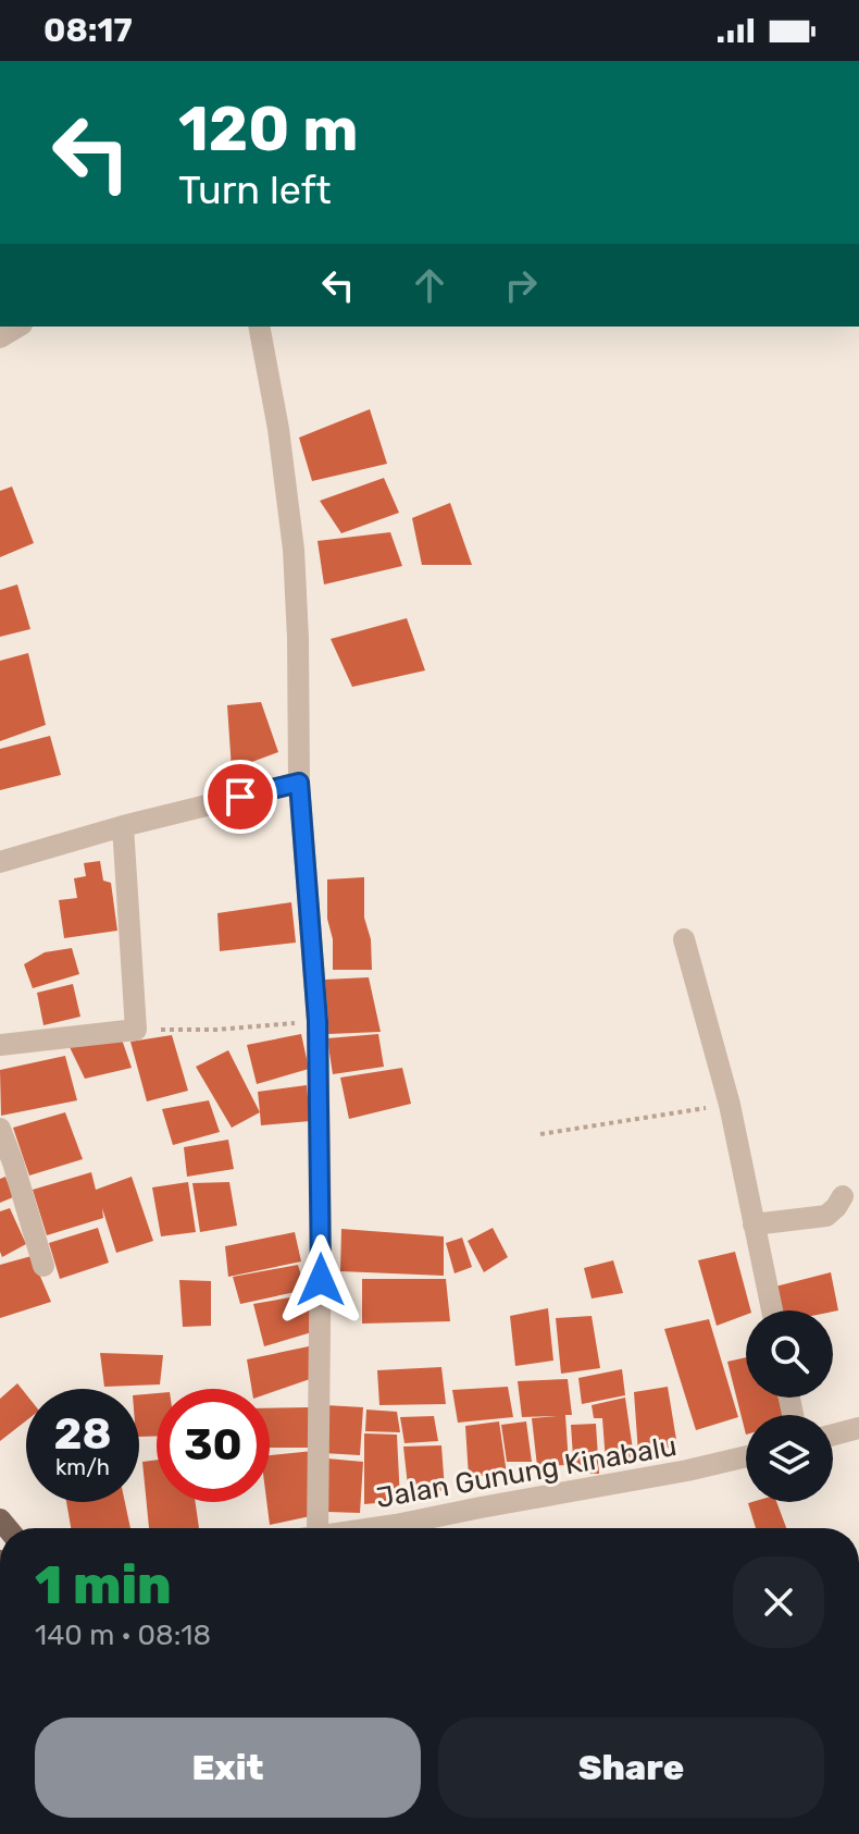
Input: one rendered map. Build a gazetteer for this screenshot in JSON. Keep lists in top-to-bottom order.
{
  "streets": {
    "street": ["Jalan Gunung Kinabalu"]
  },
  "page": {
    "status": "08:17",
    "turn": ["120 m", "Turn left"],
    "speed": "28 km/h",
    "limit": "30",
    "heading": ["1 min", "140 m · 08:18"],
    "buttons": ["Exit", "Share"]
  }
}
